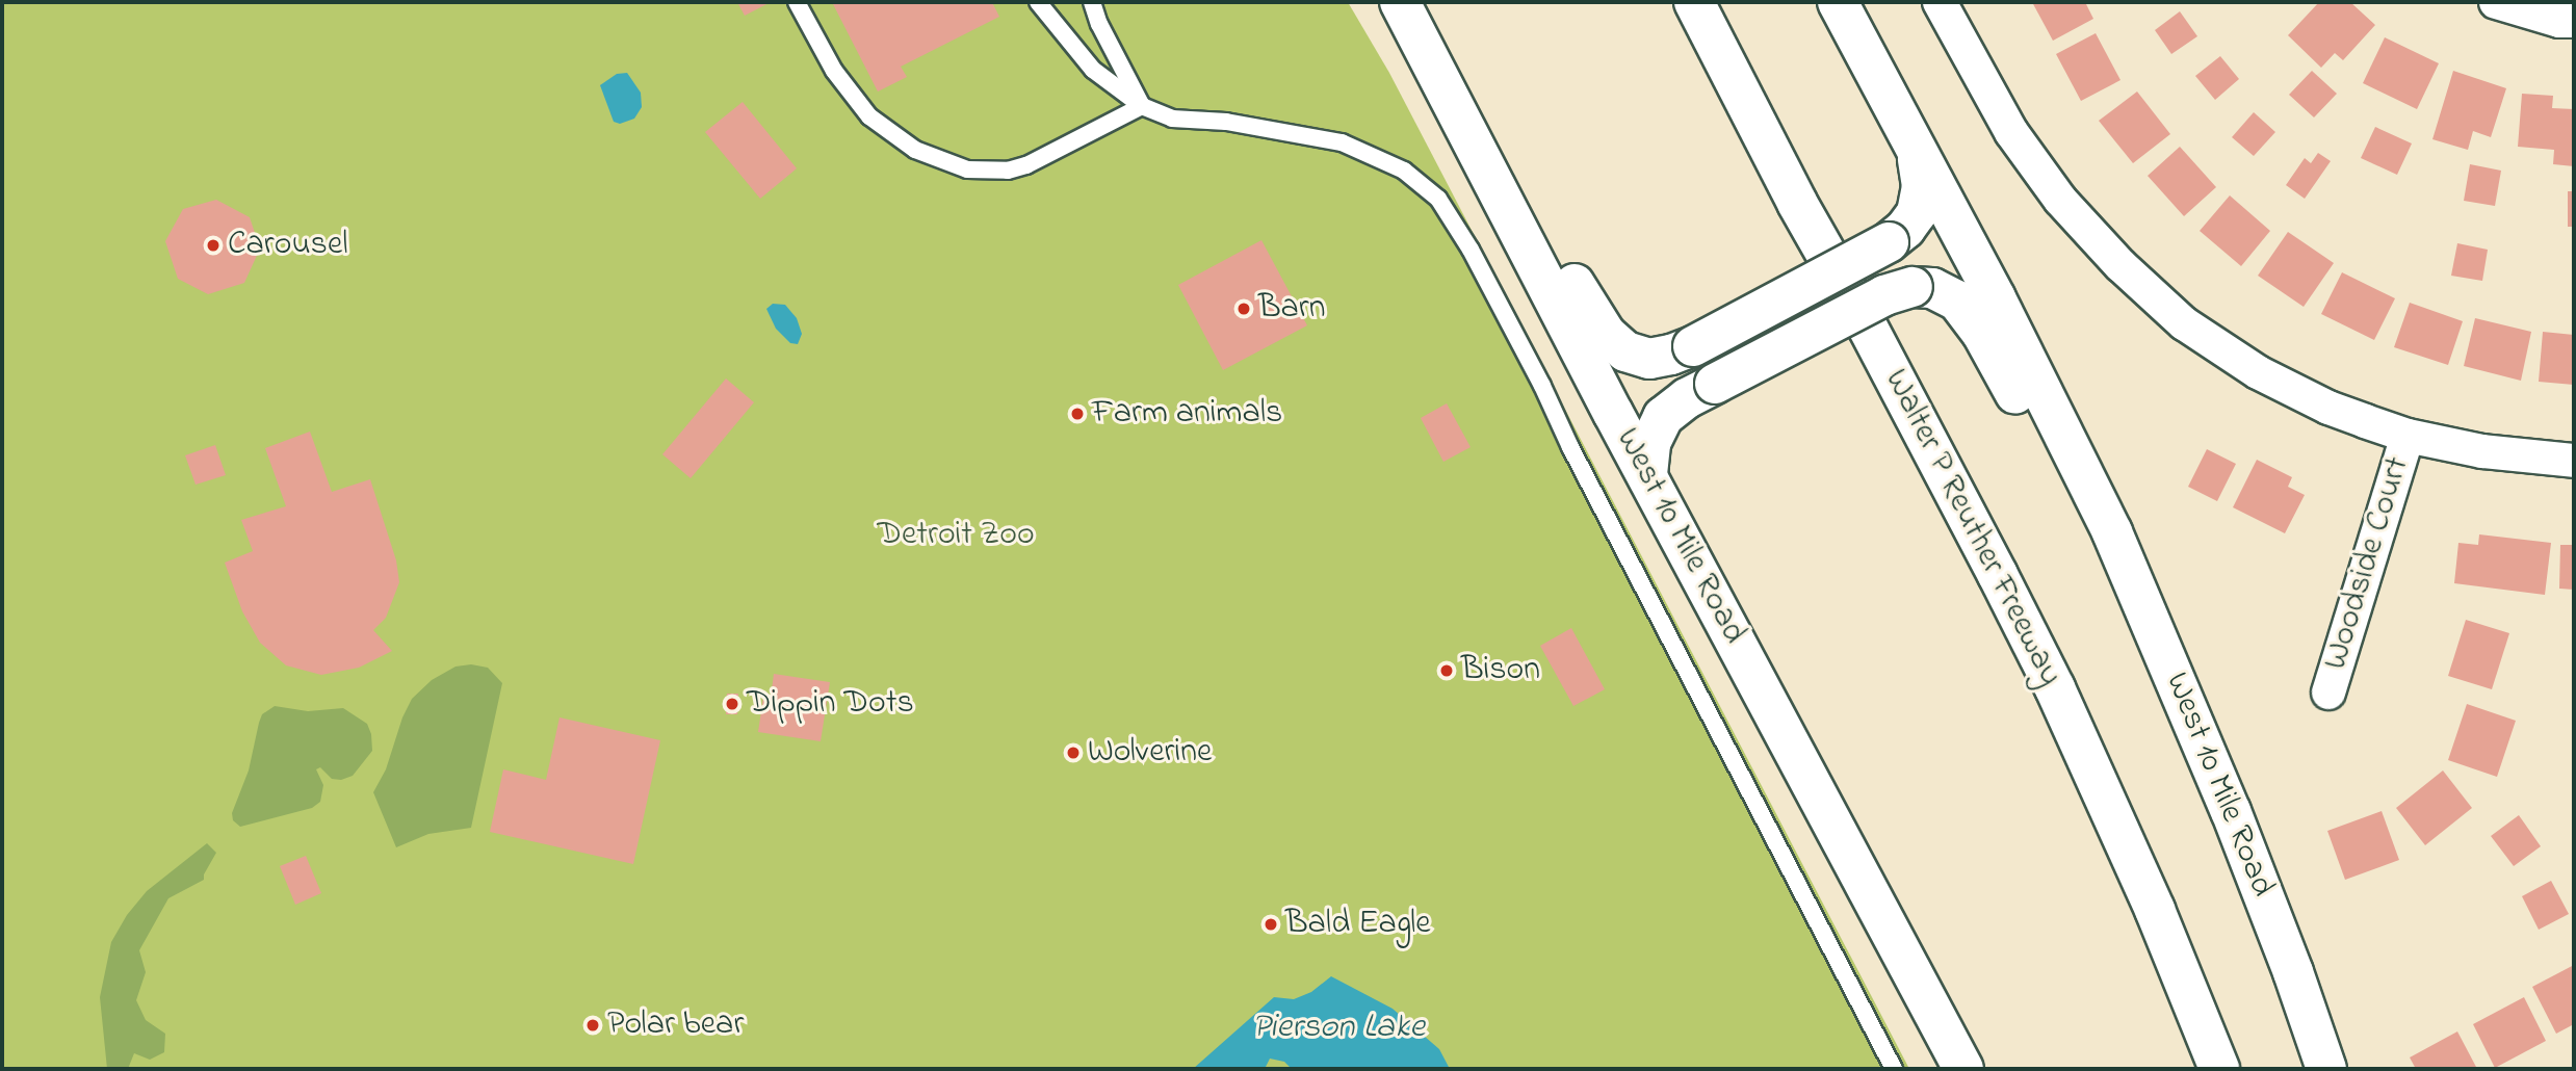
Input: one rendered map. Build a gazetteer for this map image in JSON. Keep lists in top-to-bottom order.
{
  "streets": {
    "main road": ["Walter P Reuther Freeway", "West 10 Mile Road"],
    "street": ["Woodside Court"]
  },
  "water": ["Pierson Lake"],
  "parks": ["Detroit Zoo"],
  "places": [
    "Carousel",
    "Barn",
    "Farm animals",
    "Bison",
    "Dippin Dots",
    "Wolverine",
    "Bald Eagle",
    "Polar bear"
  ]
}
